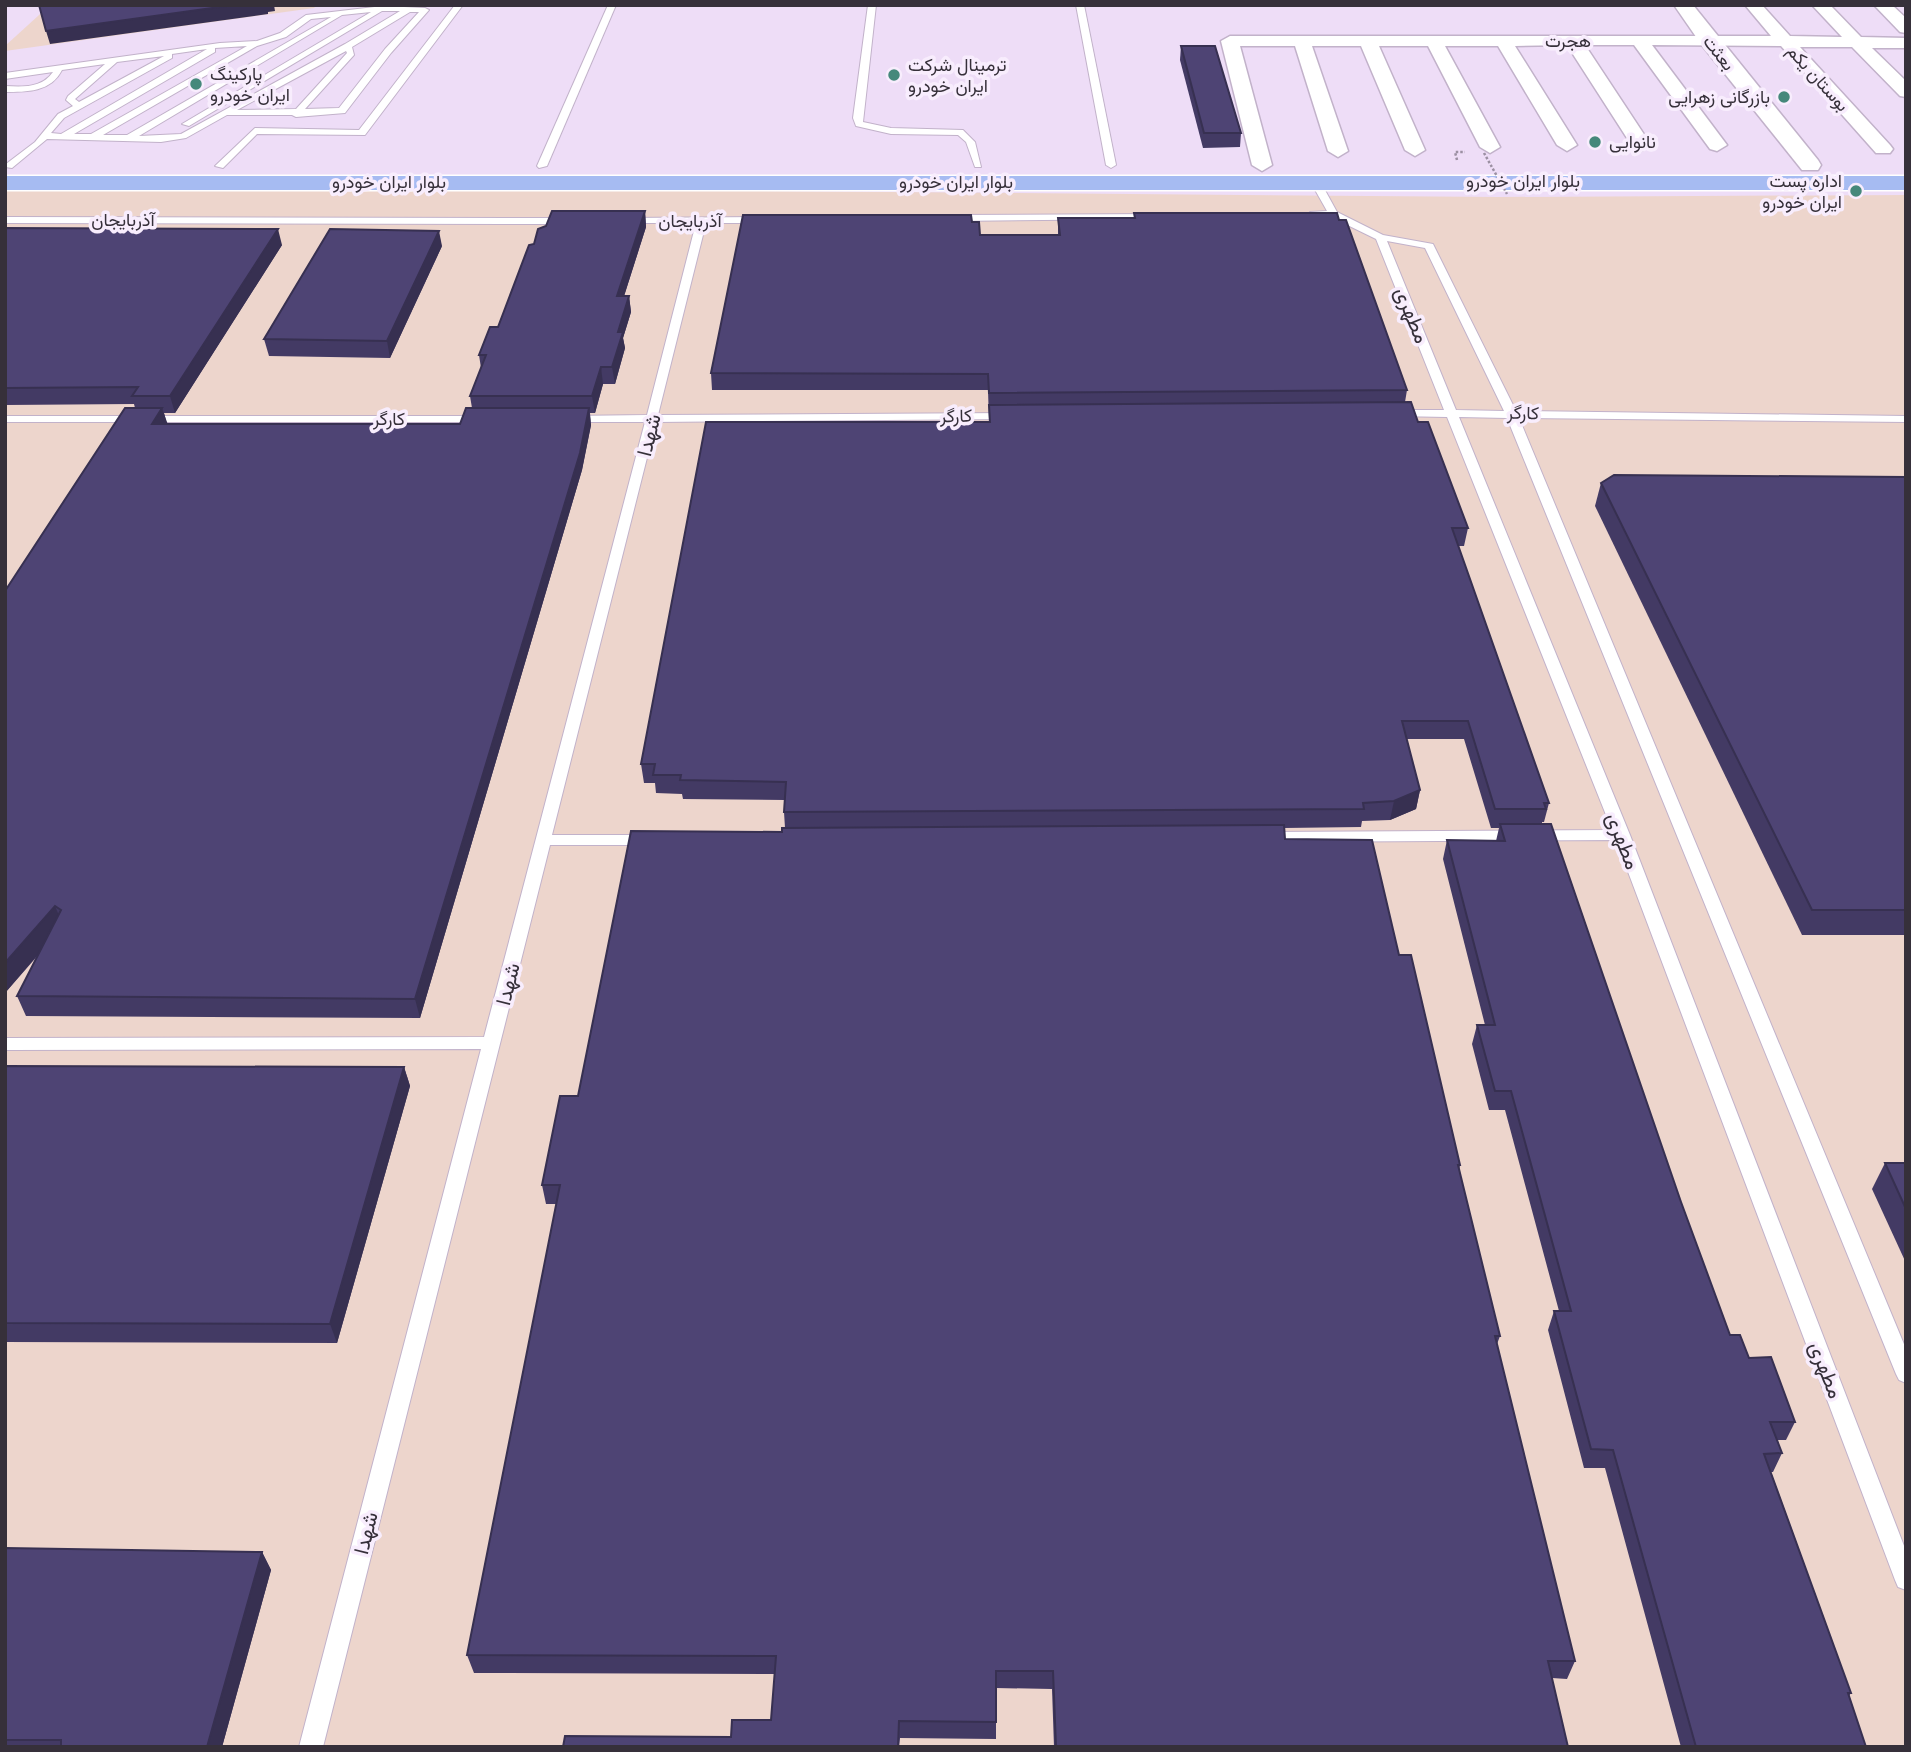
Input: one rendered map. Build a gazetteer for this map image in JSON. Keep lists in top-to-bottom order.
{
  "streets": {
    "main road": ["بلوار ایران خودرو"],
    "street": ["هجرت", "بعثت", "بوستان یکم"],
    "lane": [
      "آذربایجان",
      "مطهری",
      "کارگر",
      "شهدا"
    ]
  },
  "crossings": [
    ["هجرت", "بعثت"],
    ["هجرت", "بوستان یکم"],
    ["هجرت", "بلوار ایران خودرو"],
    ["بعثت", "بلوار ایران خودرو"],
    ["آذربایجان", "شهدا"],
    ["مطهری", "کارگر"],
    ["کارگر", "شهدا"]
  ],
  "places": [
    "ترمینال شرکت ایران خودرو",
    "پارکینگ ایران خودرو",
    "بازرگانی زهرایی",
    "نانوایی",
    "اداره پست ایران خودرو"
  ]
}
